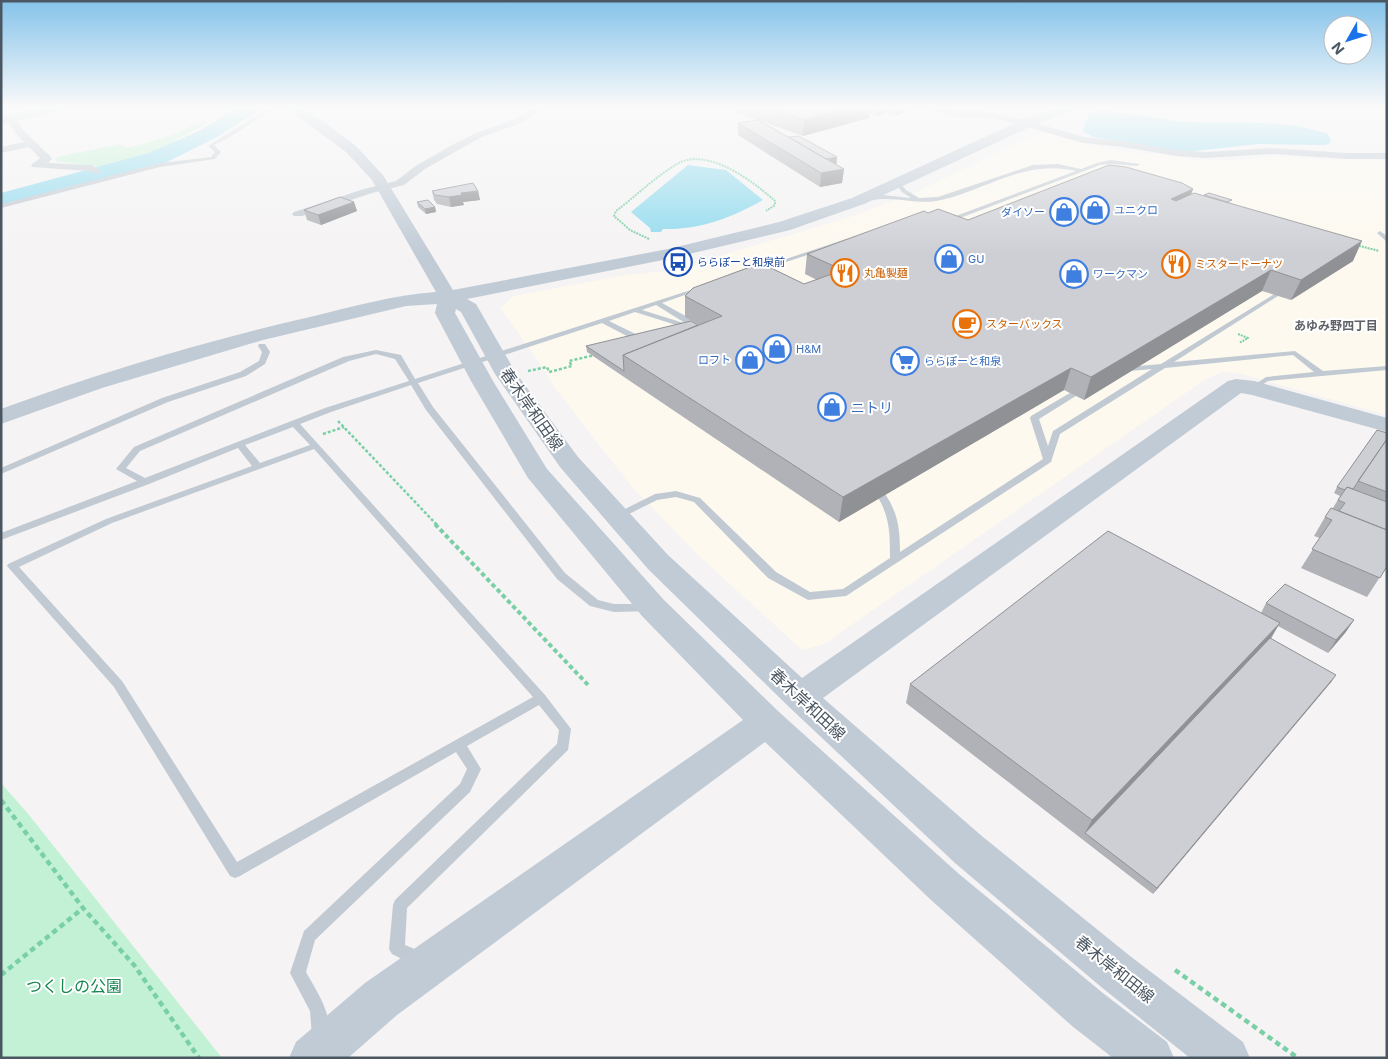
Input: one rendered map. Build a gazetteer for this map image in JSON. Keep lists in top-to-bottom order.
{
  "streets": {
    "street": ["春木岸和田線"]
  },
  "districts": ["あゆみ野四丁目"],
  "parks": ["つくしの公園"],
  "places": {
    "shop": [
      "ユニクロ",
      "ダイソー",
      "GU",
      "ワークマン",
      "H&M",
      "ロフト",
      "ニトリ"
    ],
    "bus stop": ["ららぽーと和泉前"],
    "restaurant": ["ミスタードーナツ", "丸亀製麺"],
    "cafe": ["スターバックス"],
    "supermarket": ["ららぽーと和泉"]
  },
  "north": "bottom left"
}
